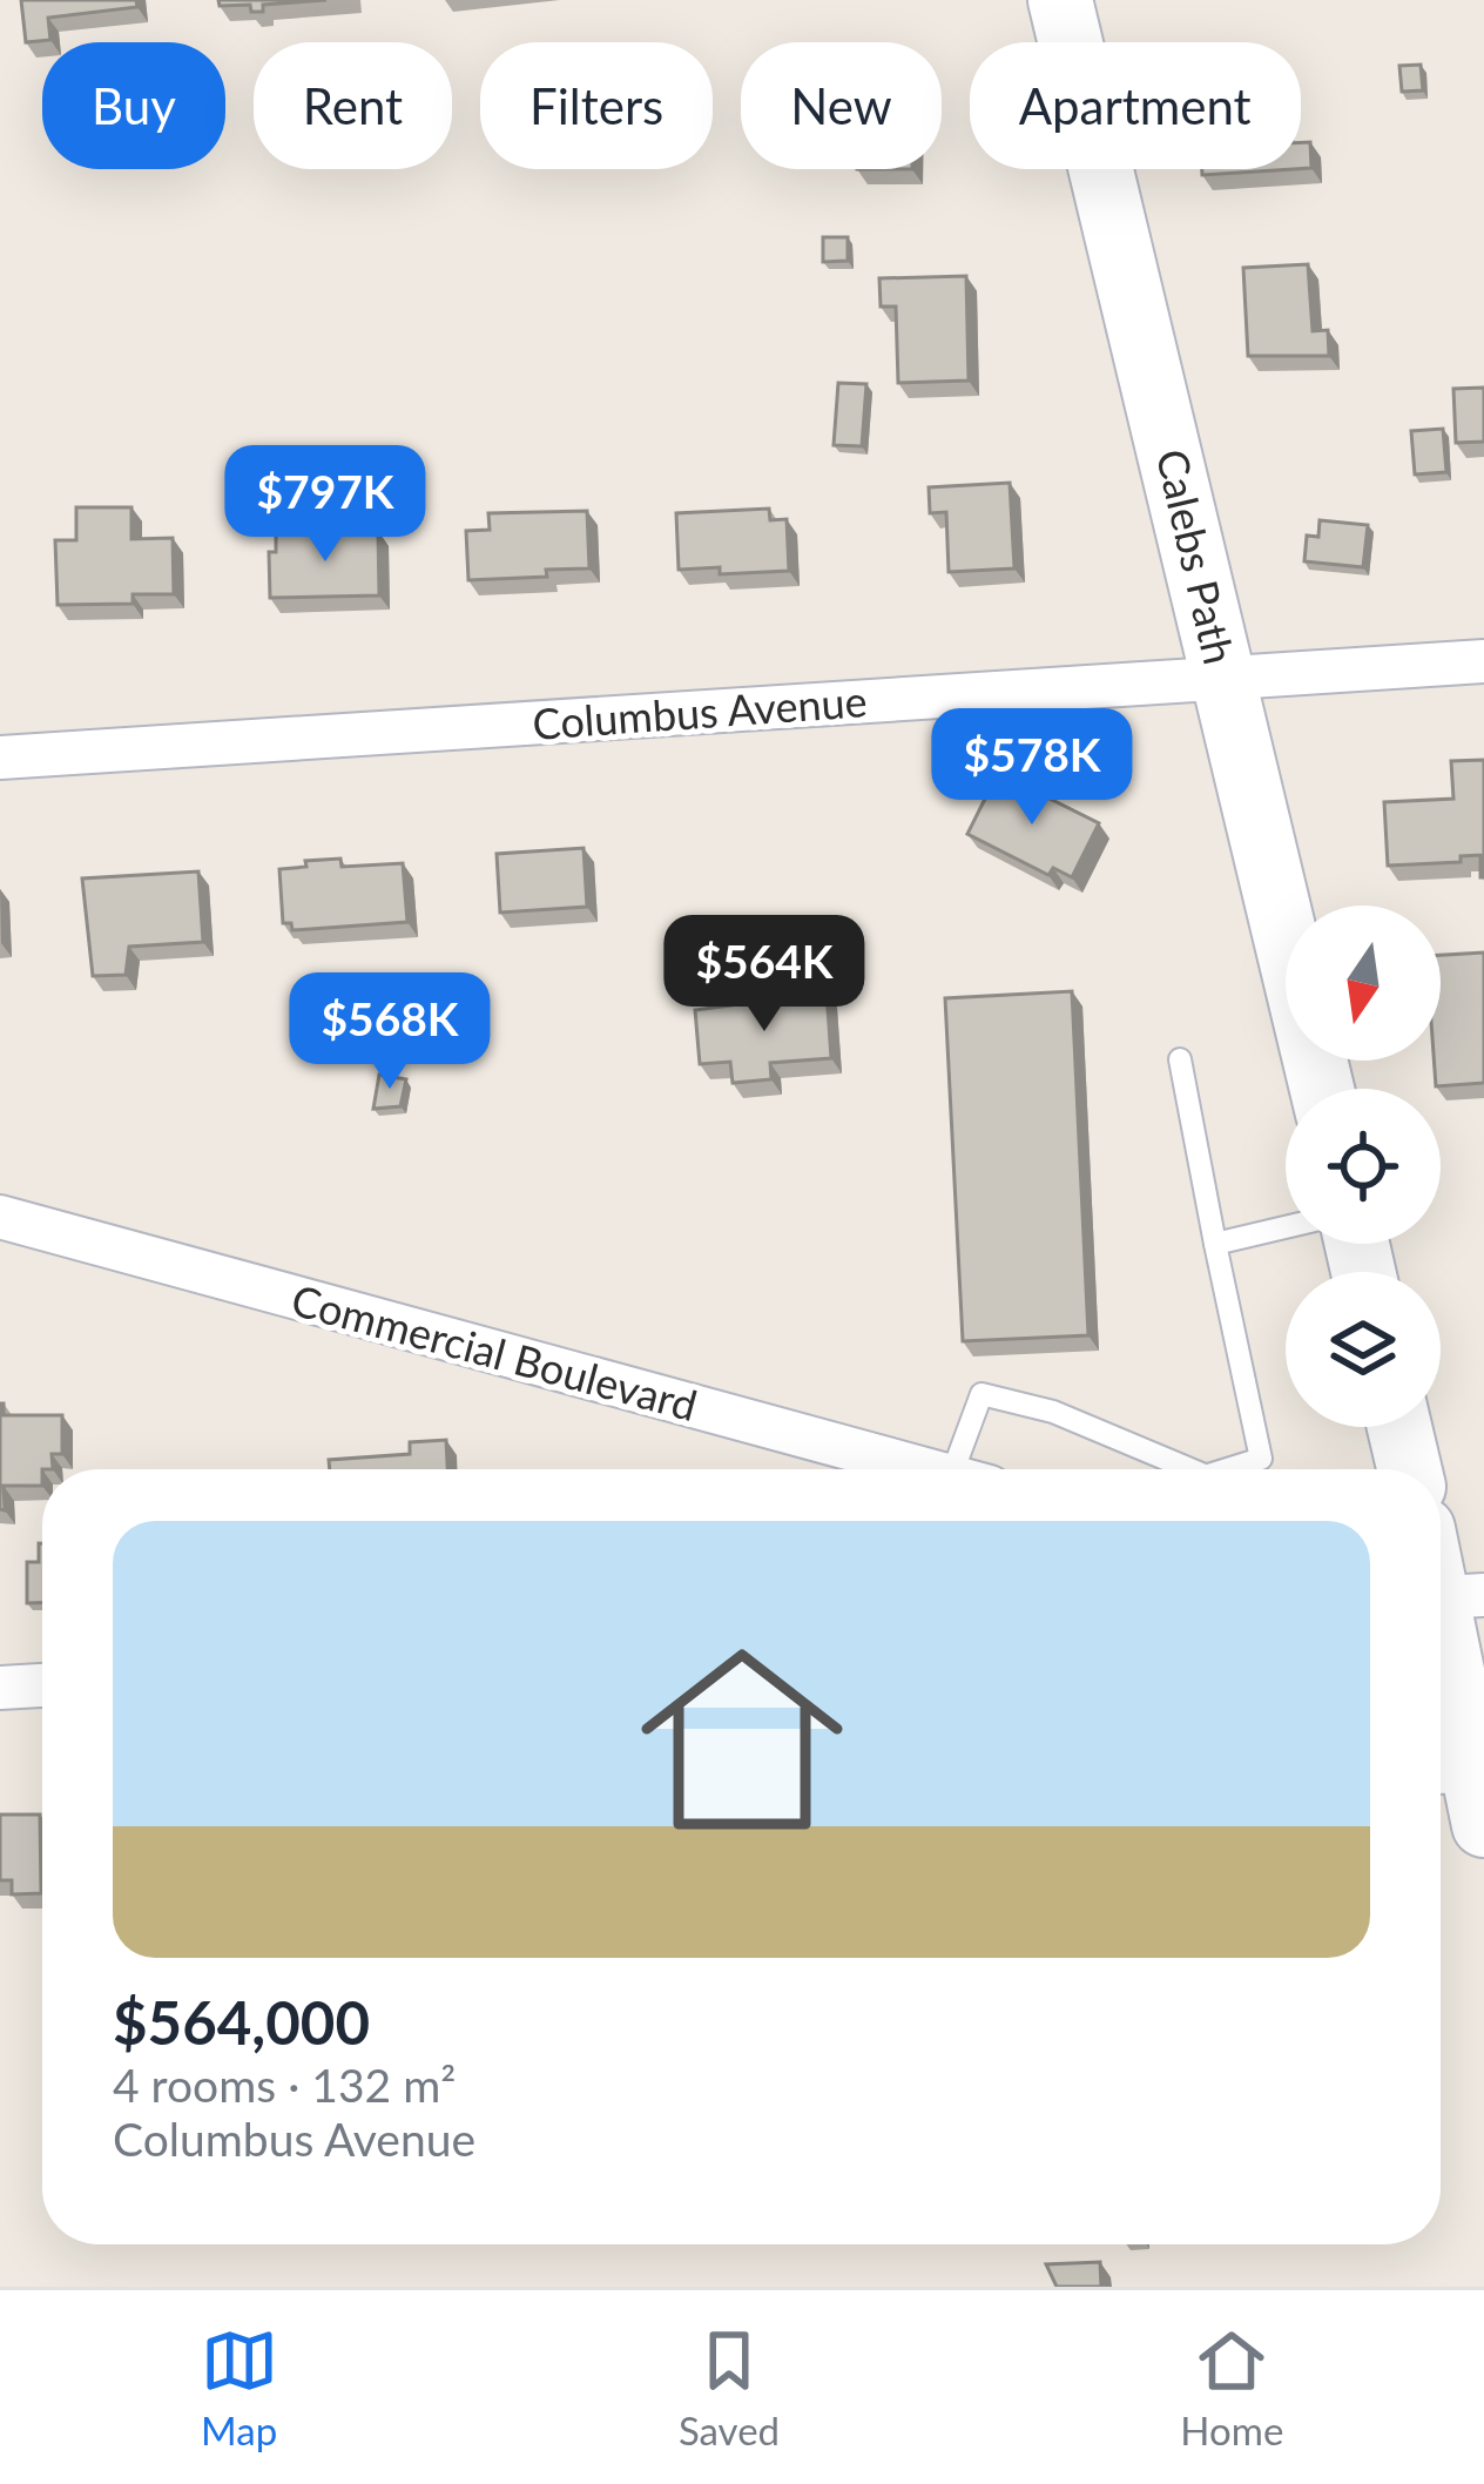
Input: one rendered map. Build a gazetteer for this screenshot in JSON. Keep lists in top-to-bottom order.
{
  "streets": {
    "street": ["Calebs Path", "Columbus Avenue", "Commercial Boulevard"]
  },
  "crossings": [
    ["Calebs Path", "Columbus Avenue"]
  ],
  "north": "bottom",
  "page": {
    "chip": [
      "Buy",
      "Rent",
      "Filters",
      "New",
      "Apartment"
    ],
    "price": [
      "$797K",
      "$578K",
      "$564K",
      "$568K"
    ],
    "list": [
      {
        "name": "$564,000",
        "note": "4 rooms · 132 m² · Columbus Avenue"
      }
    ],
    "tabs": ["Map", "Saved", "Home"]
  }
}
